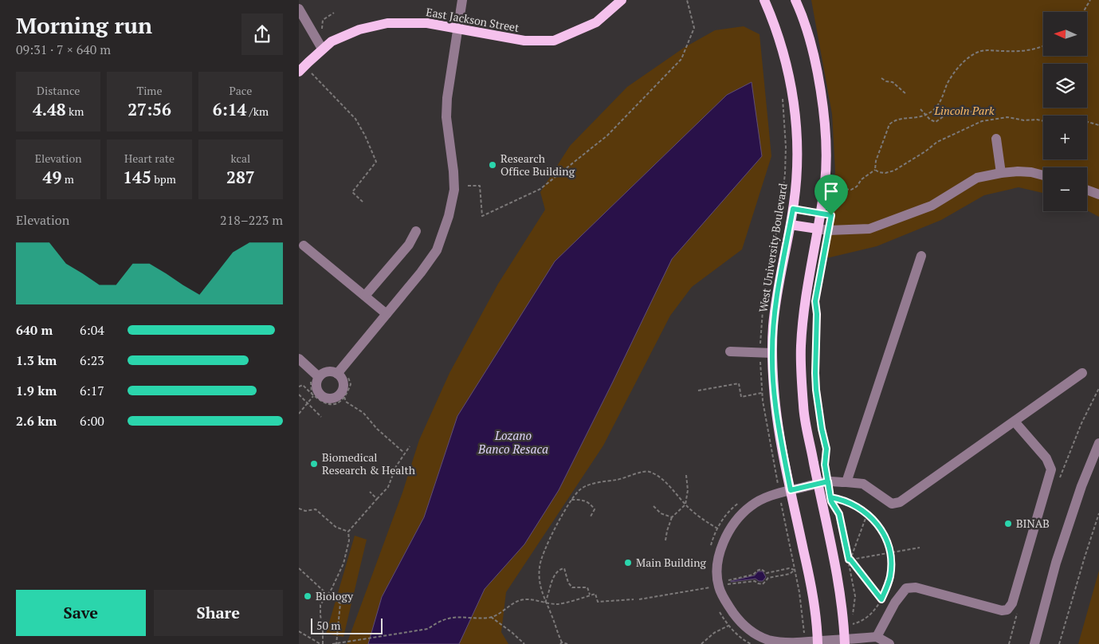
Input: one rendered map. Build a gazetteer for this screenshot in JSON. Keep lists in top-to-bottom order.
{
  "streets": {
    "main road": ["East Jackson Street", "West University Boulevard"]
  },
  "water": ["Lozano Banco Resaca"],
  "parks": ["Lincoln Park"],
  "places": [
    "Research Office Building",
    "Biomedical Research & Health",
    "BINAB",
    "Main Building",
    "Biology"
  ],
  "scale_bar": "50 m",
  "north": "left",
  "page": {
    "heading": ["Morning run", "09:31 · 7 × 640 m"],
    "map_buttons": ["+", "−"],
    "stats": [
      ["Distance", "4.48 km"],
      ["Time", "27:56"],
      ["Pace", "6:14 /km"],
      ["Elevation", "49 m"],
      ["Heart rate", "145 bpm"],
      ["kcal", "287"]
    ],
    "chart": ["Elevation", "218–223 m"],
    "list": [
      {
        "name": "640 m",
        "note": "6:04"
      },
      {
        "name": "1.3 km",
        "note": "6:23"
      },
      {
        "name": "1.9 km",
        "note": "6:17"
      },
      {
        "name": "2.6 km",
        "note": "6:00"
      }
    ],
    "buttons": ["Save", "Share"],
    "scale": "50 m"
  }
}
